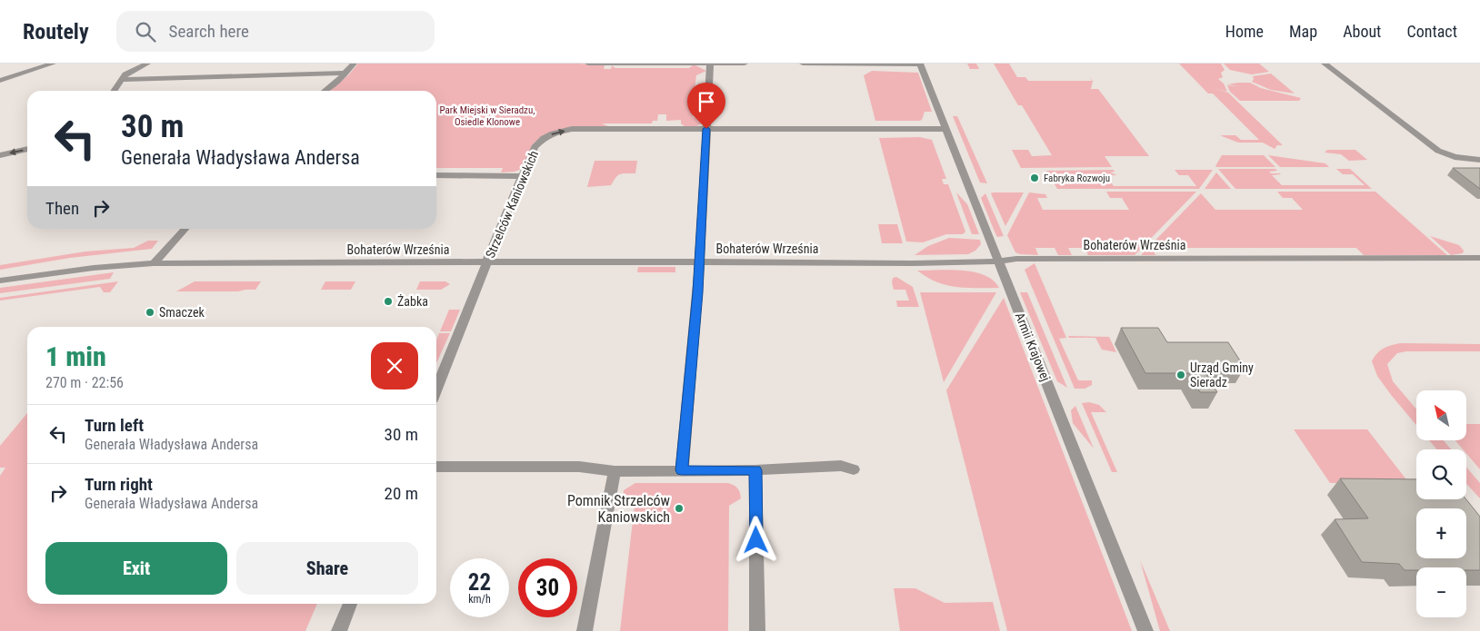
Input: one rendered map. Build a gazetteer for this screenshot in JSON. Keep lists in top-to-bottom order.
{
  "streets": {
    "street": ["Strzelców Kaniowskich", "Bohaterów Września", "Armii Krajowej"]
  },
  "crossings": [
    ["Strzelców Kaniowskich", "Bohaterów Września"],
    ["Strzelców Kaniowskich", "Armii Krajowej"],
    ["Bohaterów Września", "Armii Krajowej"]
  ],
  "parks": ["Park Miejski w Sieradzu, Osiedle Klonowe"],
  "places": [
    "Fabryka Rozwoju",
    "Żabka",
    "Smaczek",
    "Urząd Gminy Sieradz",
    "Pomnik Strzelców Kaniowskich"
  ],
  "north": "top left",
  "page": {
    "header": "Routely",
    "search": "Search here",
    "nav": [
      "Home",
      "Map",
      "About",
      "Contact"
    ],
    "turn": ["30 m", "Generała Władysława Andersa"],
    "then": "Then",
    "heading": ["1 min", "270 m · 22:56"],
    "map_buttons": ["+", "−"],
    "list": [
      {
        "name": "Turn left",
        "note": "Generała Władysława Andersa",
        "value": "30 m"
      },
      {
        "name": "Turn right",
        "note": "Generała Władysława Andersa",
        "value": "20 m"
      }
    ],
    "buttons": ["Exit", "Share"],
    "speed": "22 km/h",
    "limit": "30"
  }
}
